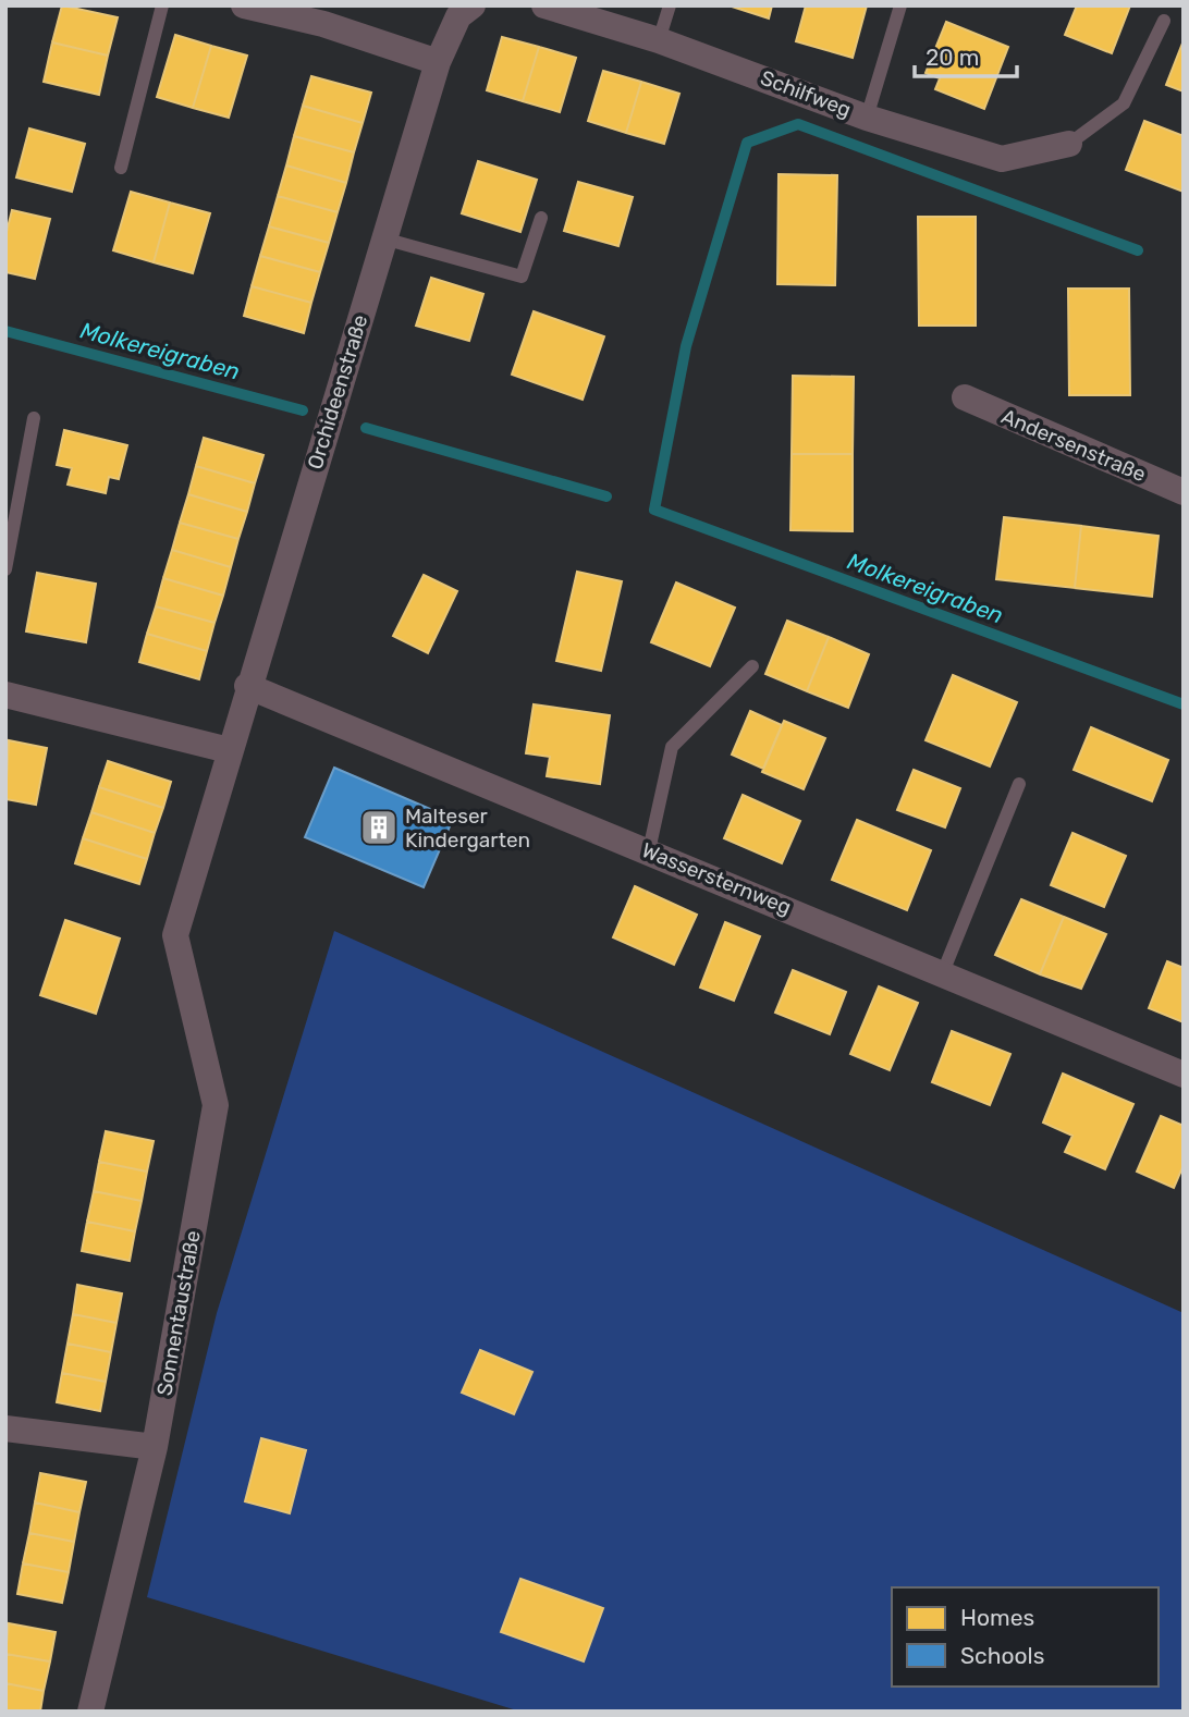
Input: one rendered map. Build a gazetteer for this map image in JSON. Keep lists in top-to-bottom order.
{
  "streets": {
    "street": [
      "Schilfweg",
      "Orchideenstraße",
      "Andersenstraße",
      "Wassersternweg",
      "Sonnentaustraße"
    ]
  },
  "crossings": [
    ["Orchideenstraße", "Wassersternweg"],
    ["Orchideenstraße", "Sonnentaustraße"]
  ],
  "water": ["Molkereigraben"],
  "places": {
    "building": ["Malteser Kindergarten"]
  },
  "legend": ["Homes", "Schools"],
  "scale_bar": "20 m"
}
